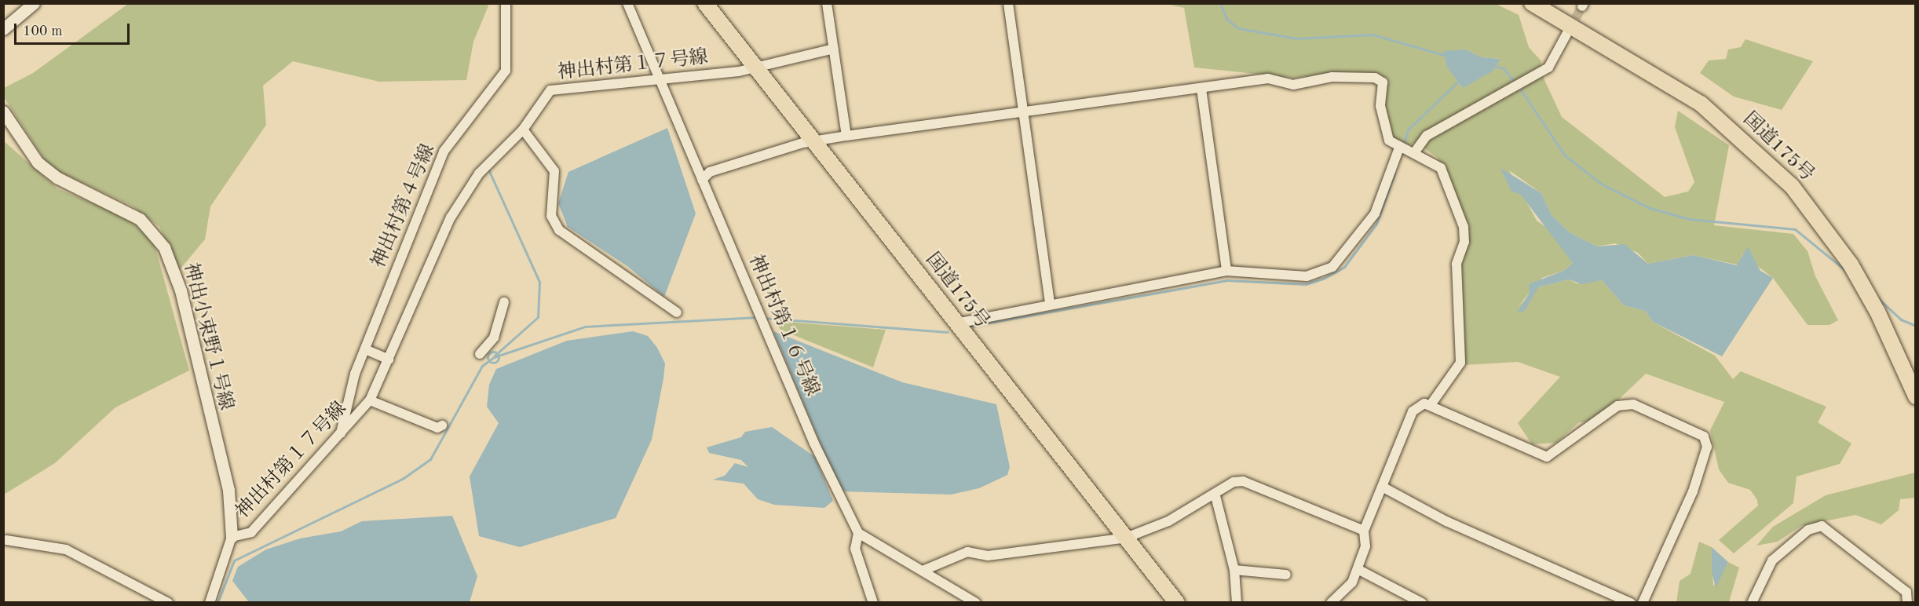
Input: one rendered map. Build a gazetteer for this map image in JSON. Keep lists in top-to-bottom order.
{
  "streets": {
    "highway": ["国道175号"],
    "street": [
      "神出村第１７号線",
      "神出村第４号線",
      "神出村第１６号線",
      "神出小束野１号線"
    ]
  },
  "crossings": [
    ["神出村第１７号線", "国道175号"],
    ["神出村第１７号線", "神出村第４号線"],
    ["神出村第１７号線", "神出村第１６号線"],
    ["神出村第１７号線", "神出小束野１号線"]
  ],
  "scale_bar": "100 m"
}
